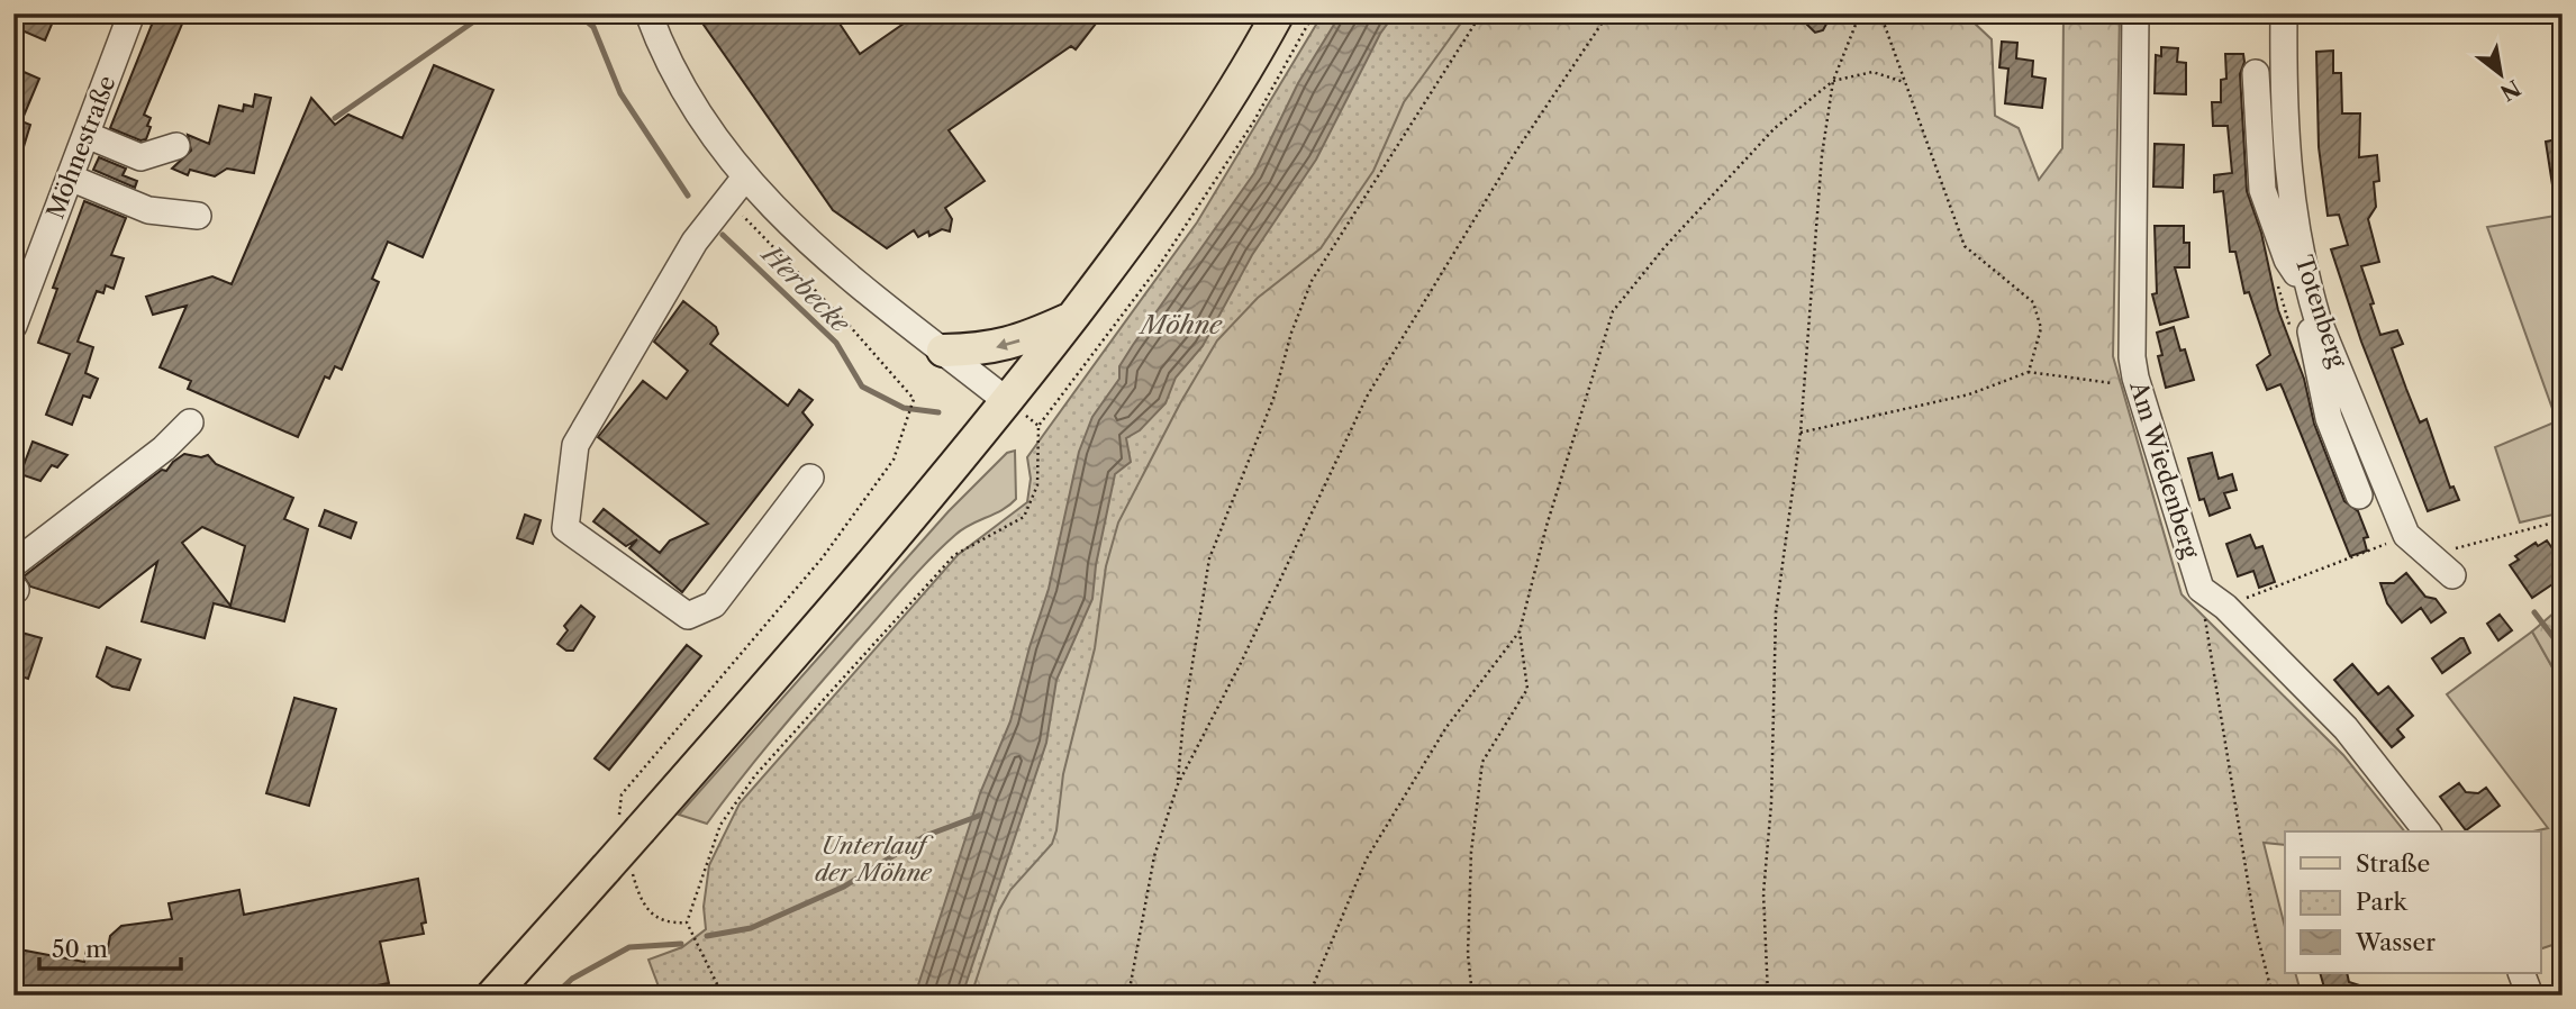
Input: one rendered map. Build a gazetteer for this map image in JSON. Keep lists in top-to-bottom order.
{
  "streets": {
    "street": ["Möhnestraße", "Totenberg", "Am Wiedenberg"]
  },
  "water": ["Herbecke", "Möhne"],
  "parks": ["Unterlauf der Möhne"],
  "legend": ["Straße", "Park", "Wasser"],
  "scale_bar": "50 m",
  "north": "bottom right"
}
